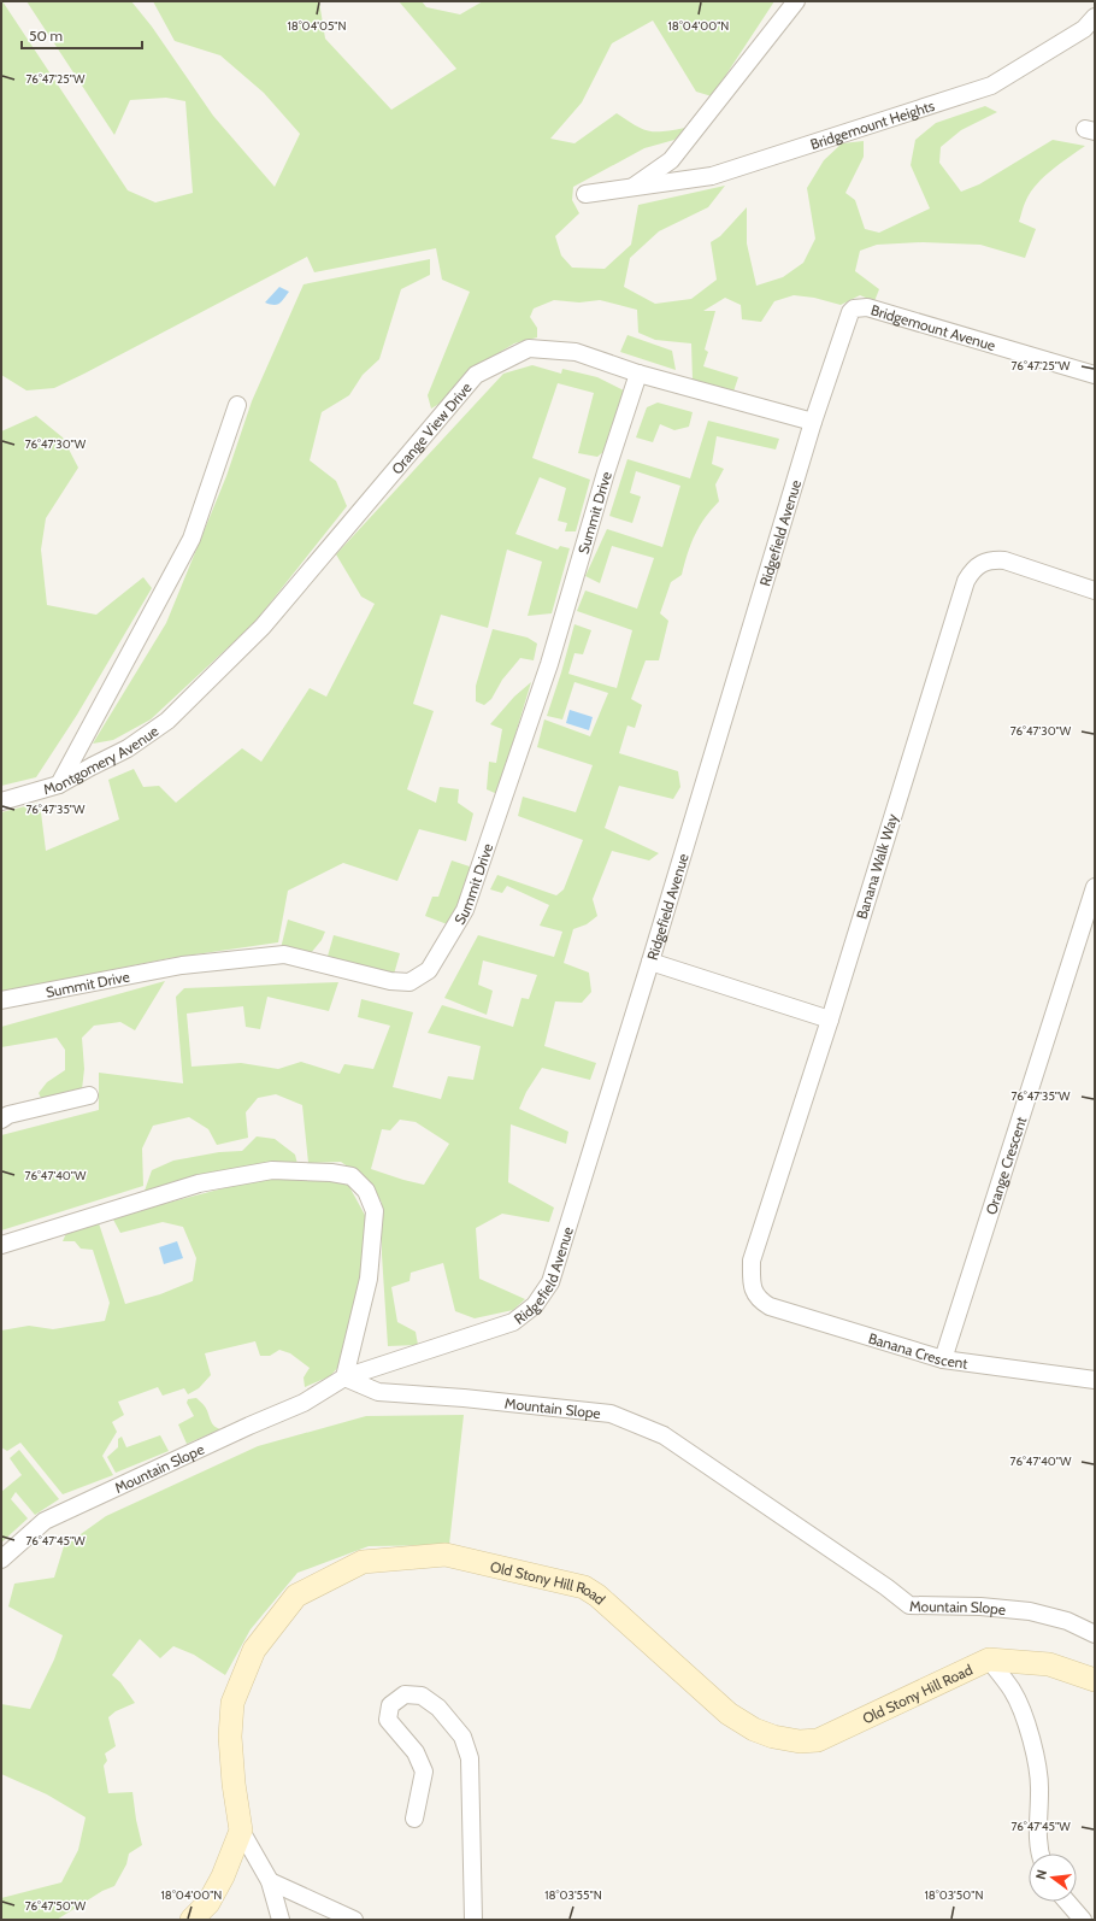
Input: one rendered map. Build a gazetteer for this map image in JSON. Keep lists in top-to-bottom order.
{
  "streets": {
    "street": [
      "Bridgemount Heights",
      "Bridgemount Avenue",
      "Orange View Drive",
      "Summit Drive",
      "Ridgefield Avenue",
      "Montgomery Avenue",
      "Banana Walk Way",
      "Orange Crescent",
      "Banana Crescent",
      "Mountain Slope",
      "Old Stony Hill Road"
    ]
  },
  "crossings": [
    ["Bridgemount Avenue", "Ridgefield Avenue"],
    ["Orange View Drive", "Summit Drive"],
    ["Orange View Drive", "Ridgefield Avenue"],
    ["Orange View Drive", "Montgomery Avenue"],
    ["Ridgefield Avenue", "Mountain Slope"],
    ["Banana Walk Way", "Banana Crescent"],
    ["Orange Crescent", "Banana Crescent"]
  ],
  "scale_bar": "50 m",
  "north": "left",
  "coordinates": [
    "18°04'05\"N",
    "18°04'00\"N",
    "76°47'25\"W",
    "76°47'30\"W",
    "76°47'35\"W",
    "76°47'40\"W",
    "76°47'45\"W",
    "18°03'55\"N",
    "18°03'50\"N",
    "76°47'50\"W"
  ]
}
